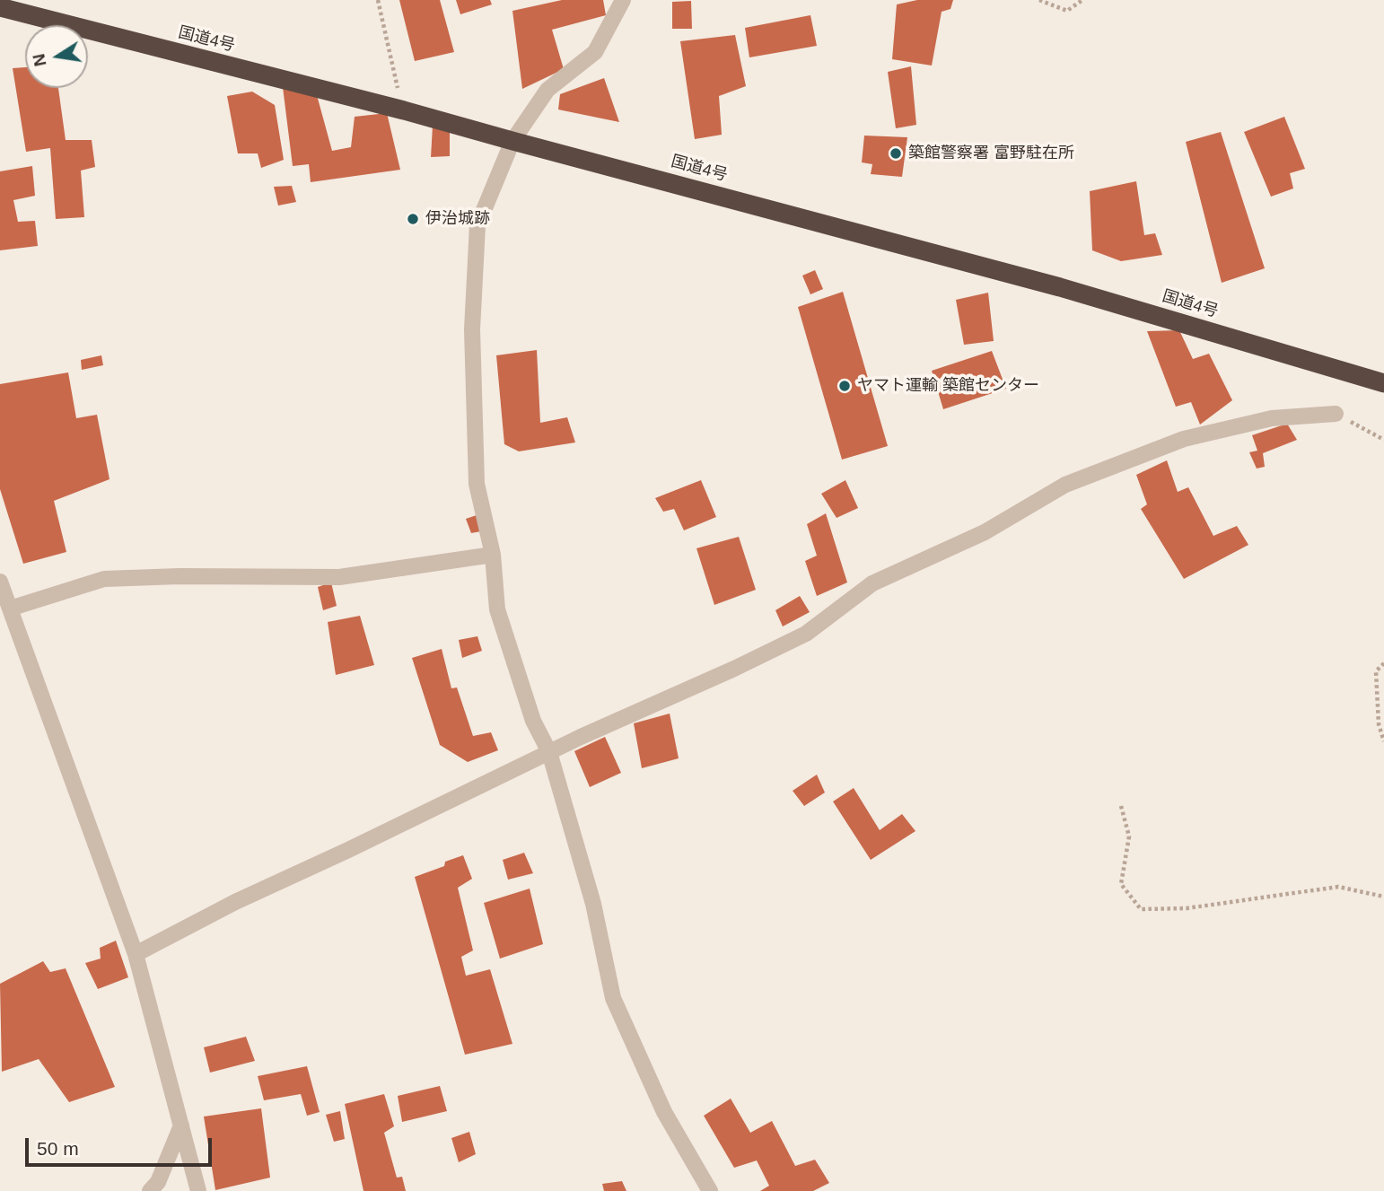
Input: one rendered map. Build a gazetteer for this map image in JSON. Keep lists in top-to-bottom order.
{
  "streets": {
    "highway": ["国道4号"]
  },
  "places": ["築館警察署 富野駐在所", "伊治城跡", "ヤマト運輸 築館センター"],
  "scale_bar": "50 m",
  "north": "left"
}
